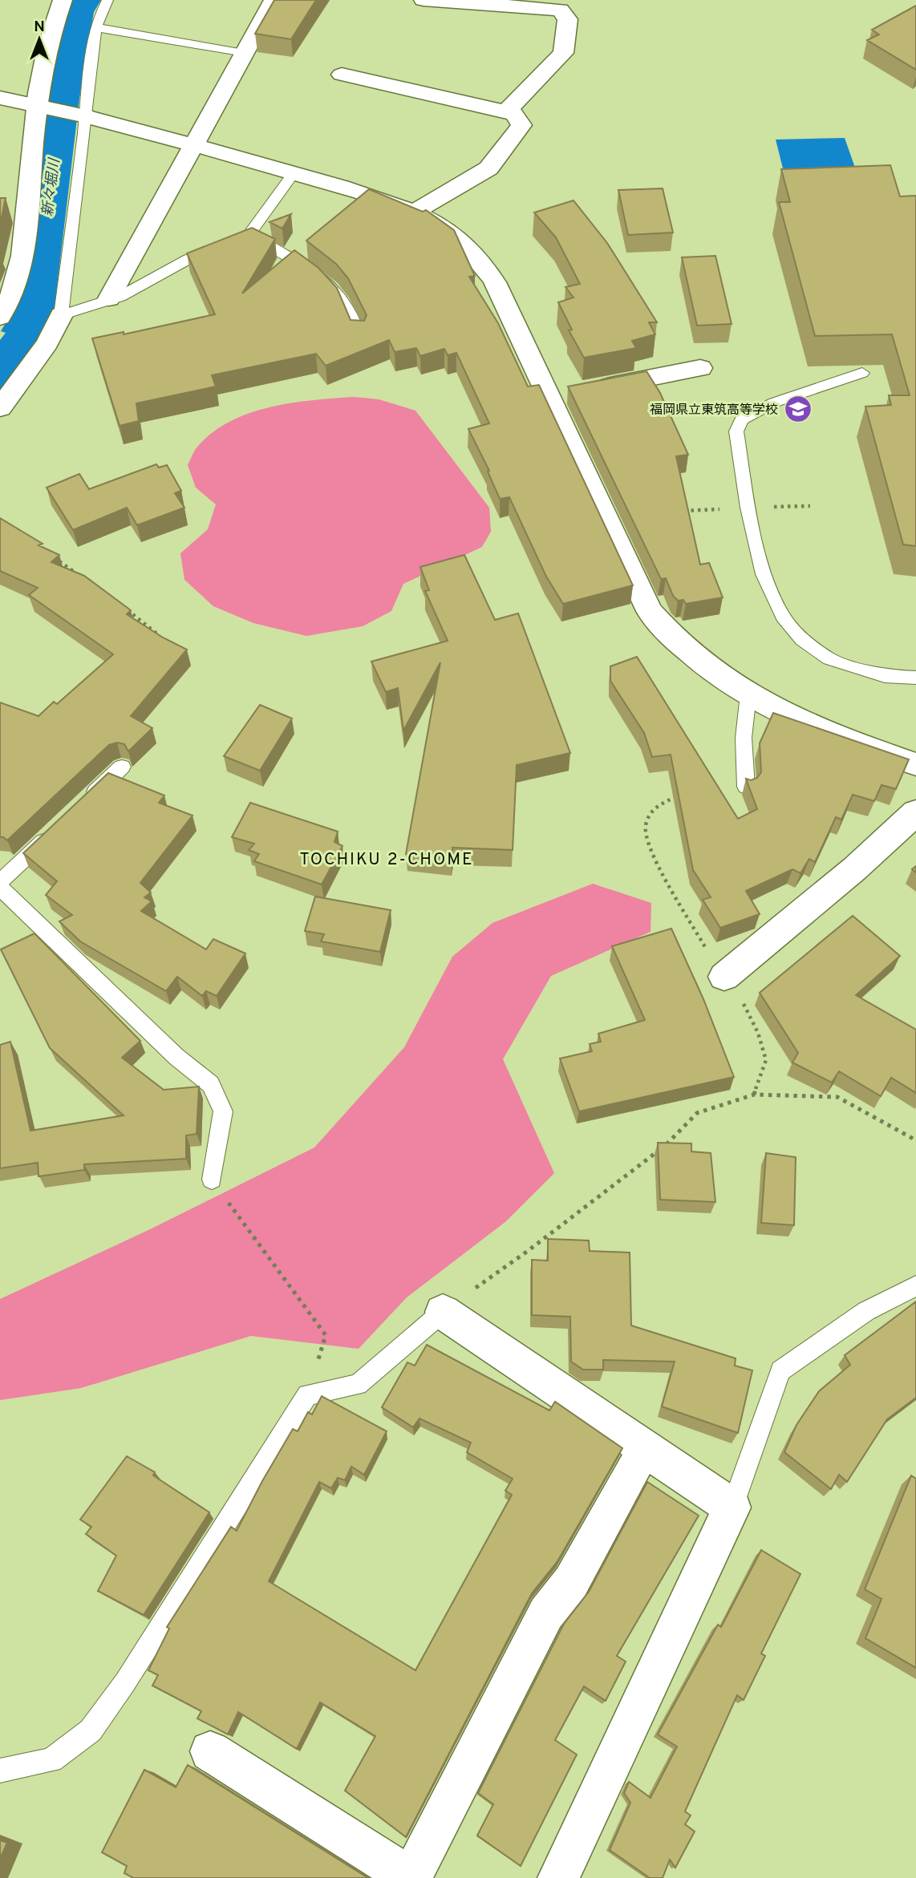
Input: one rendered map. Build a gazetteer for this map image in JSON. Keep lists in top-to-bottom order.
{
  "districts": ["TOCHIKU 2-CHOME"],
  "water": ["新々堀川"],
  "places": {
    "school or university": ["福岡県立東筑高等学校"]
  },
  "north": "top"
}
